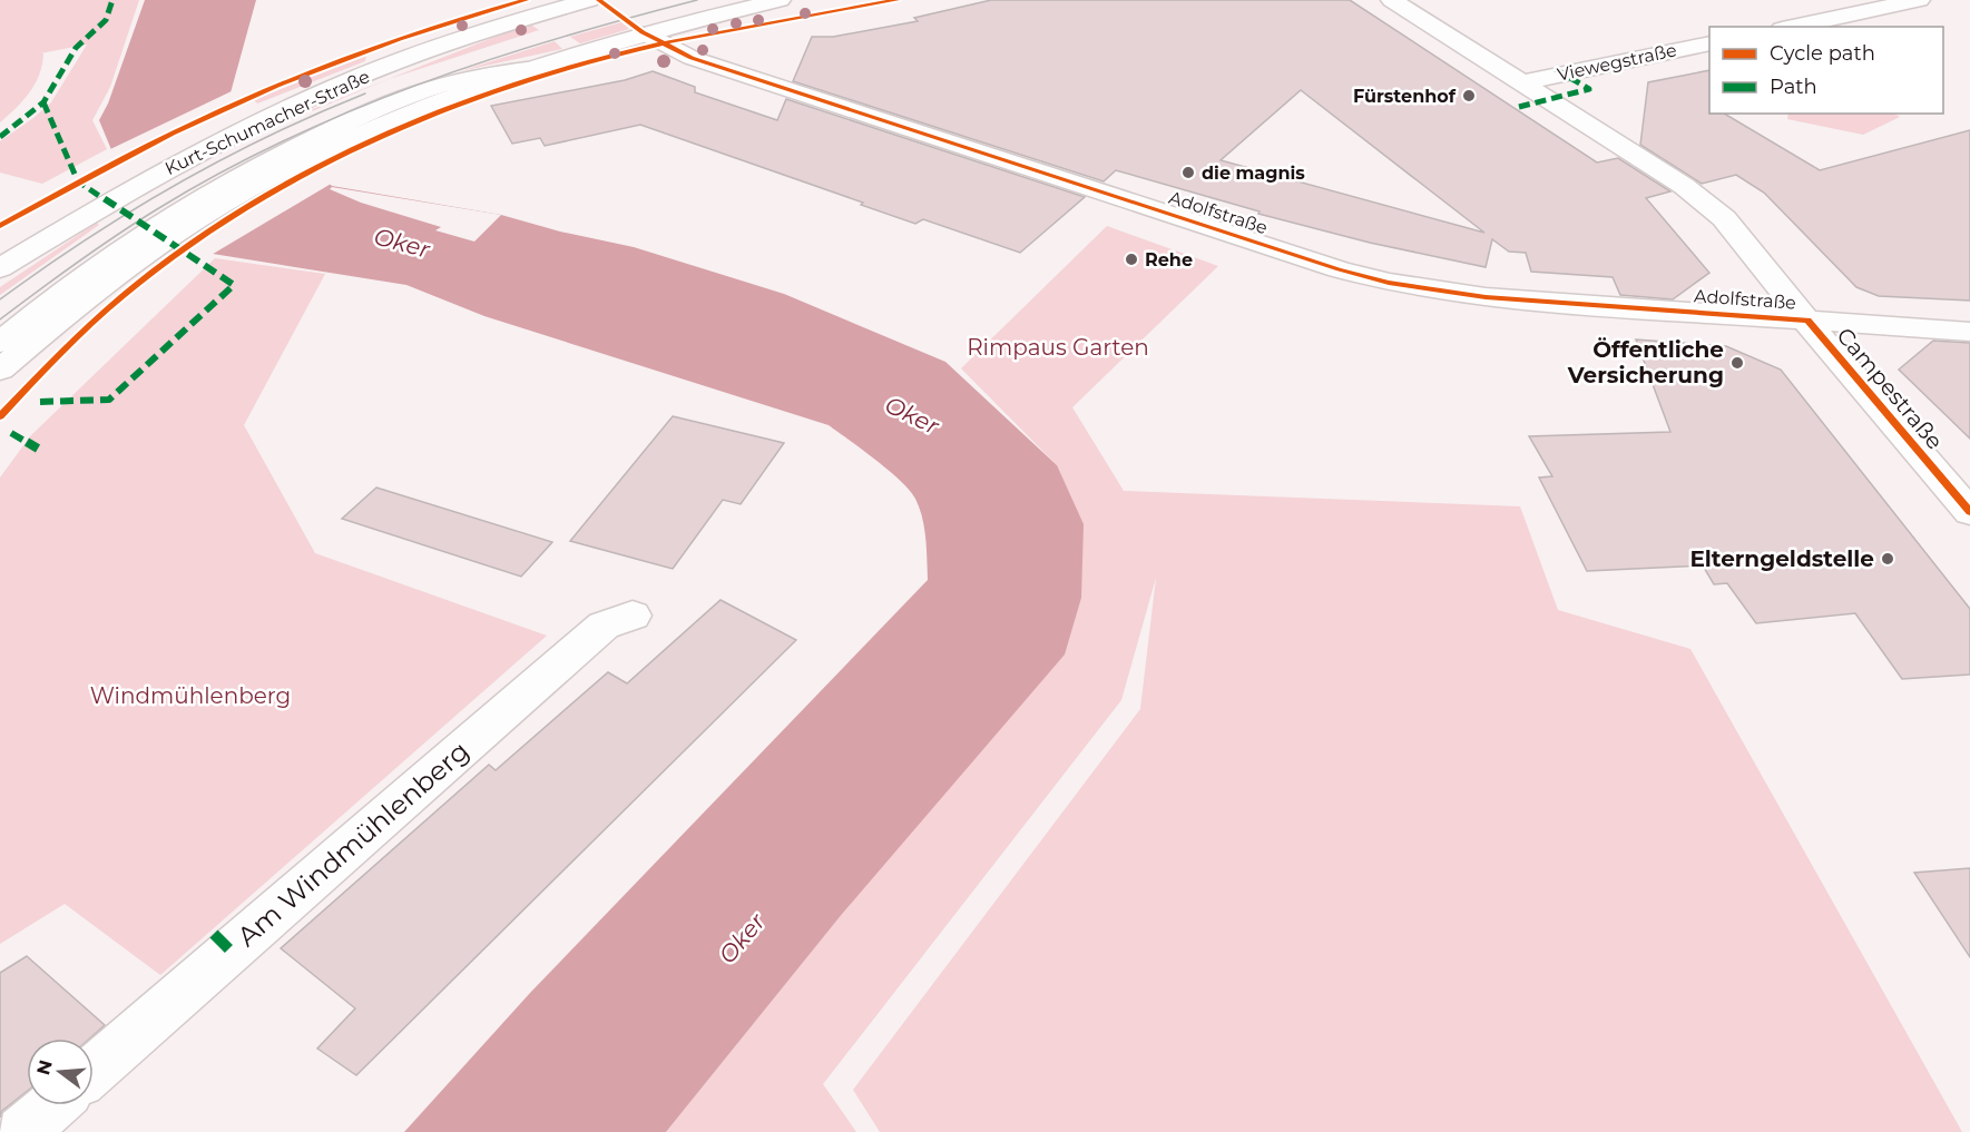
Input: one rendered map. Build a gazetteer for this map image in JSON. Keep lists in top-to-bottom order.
{
  "streets": {
    "street": [
      "Viewegstraße",
      "Kurt-Schumacher-Straße",
      "Adolfstraße",
      "Campestraße",
      "Am Windmühlenberg"
    ]
  },
  "crossings": [
    ["Viewegstraße", "Campestraße"],
    ["Adolfstraße", "Campestraße"]
  ],
  "water": ["Oker"],
  "parks": ["Rimpaus Garten", "Windmühlenberg"],
  "places": [
    "Fürstenhof",
    "die magnis",
    "Rehe",
    "Öffentliche Versicherung",
    "Elterngeldstelle"
  ],
  "legend": ["Cycle path", "Path"],
  "north": "left"
}
